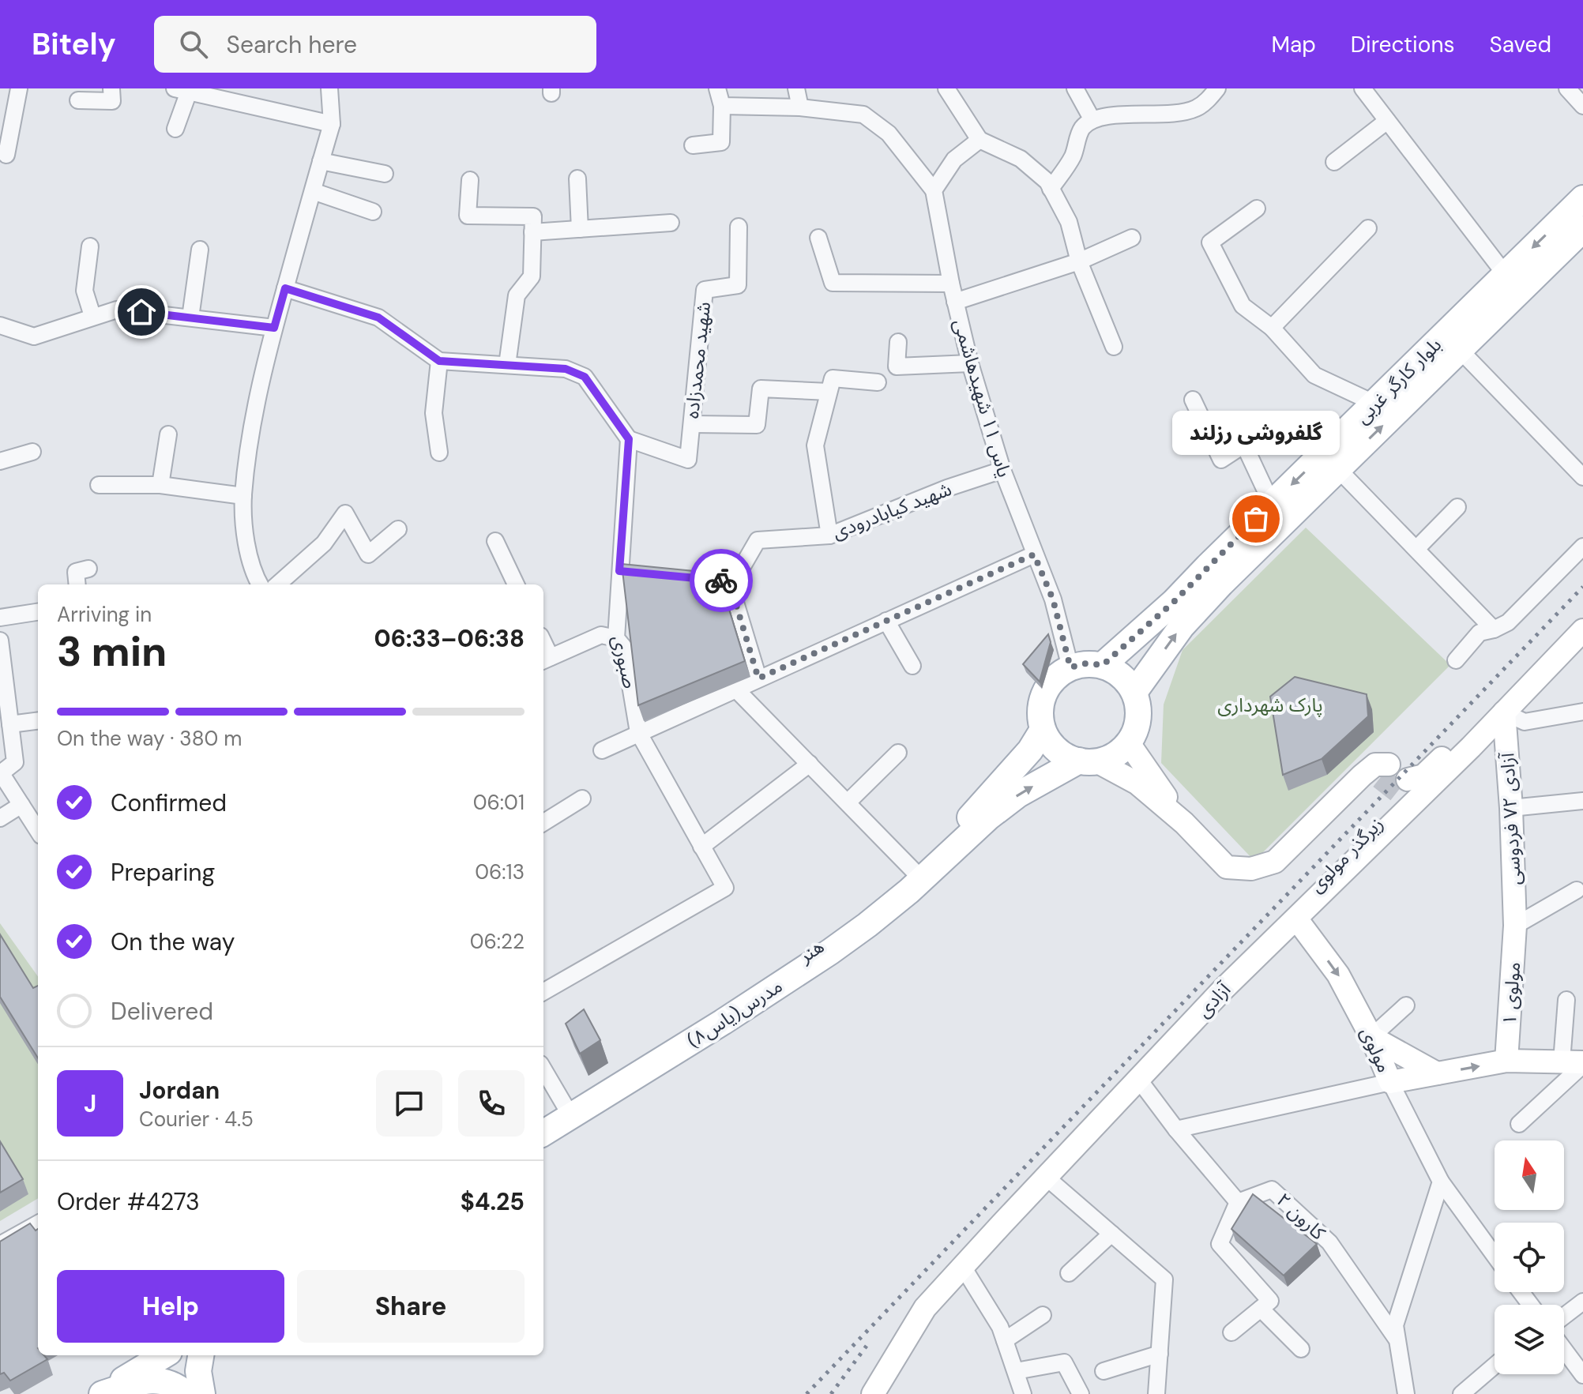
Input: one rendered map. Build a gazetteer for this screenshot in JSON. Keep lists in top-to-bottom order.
{
  "streets": {
    "main road": ["بلوار کارگر غربی", "هنر", "مدرس(یاس۸)"],
    "street": [
      "شهید محمدزاده",
      "یاس ۱۱ شهیدهاشمی",
      "شهید کیابادرودی",
      "صبوری",
      "آزادی ۷۲ فردوسی",
      "زیرگذر مولوی",
      "مولوی ۱",
      "آزادی",
      "مولوی",
      "کارون ۲"
    ]
  },
  "crossings": [
    ["شهید محمدزاده", "صبوری"],
    ["بلوار کارگر غربی", "یاس ۱۱ شهیدهاشمی"],
    ["بلوار کارگر غربی", "هنر"],
    ["بلوار کارگر غربی", "مدرس(یاس۸)"],
    ["یاس ۱۱ شهیدهاشمی", "شهید کیابادرودی"],
    ["یاس ۱۱ شهیدهاشمی", "هنر"],
    ["یاس ۱۱ شهیدهاشمی", "مدرس(یاس۸)"],
    ["آزادی ۷۲ فردوسی", "زیرگذر مولوی"],
    ["آزادی ۷۲ فردوسی", "مولوی ۱"],
    ["آزادی ۷۲ فردوسی", "آزادی"],
    ["زیرگذر مولوی", "آزادی"],
    ["زیرگذر مولوی", "مولوی"],
    ["هنر", "مدرس(یاس۸)"],
    ["مولوی ۱", "مولوی"],
    ["آزادی", "مولوی"]
  ],
  "one_way": ["مدرس(یاس۸)", "مولوی"],
  "parks": ["پارک شهرداری"],
  "places": ["گلفروشی رزلند"],
  "north": "top",
  "page": {
    "header": "Bitely",
    "search": "Search here",
    "nav": ["Map", "Directions", "Saved"],
    "bubble": "گلفروشی رزلند",
    "heading": ["3 min", "Arriving in", "06:33–06:38"],
    "panel": [
      "Jordan",
      "Courier · 4.5",
      "Order #4273",
      "$4.25"
    ],
    "bar": "On the way · 380 m",
    "list": [
      ["Confirmed", "06:01"],
      ["Preparing", "06:13"],
      ["On the way", "06:22"],
      "Delivered"
    ],
    "round": "J",
    "buttons": ["Help", "Share"]
  }
}
